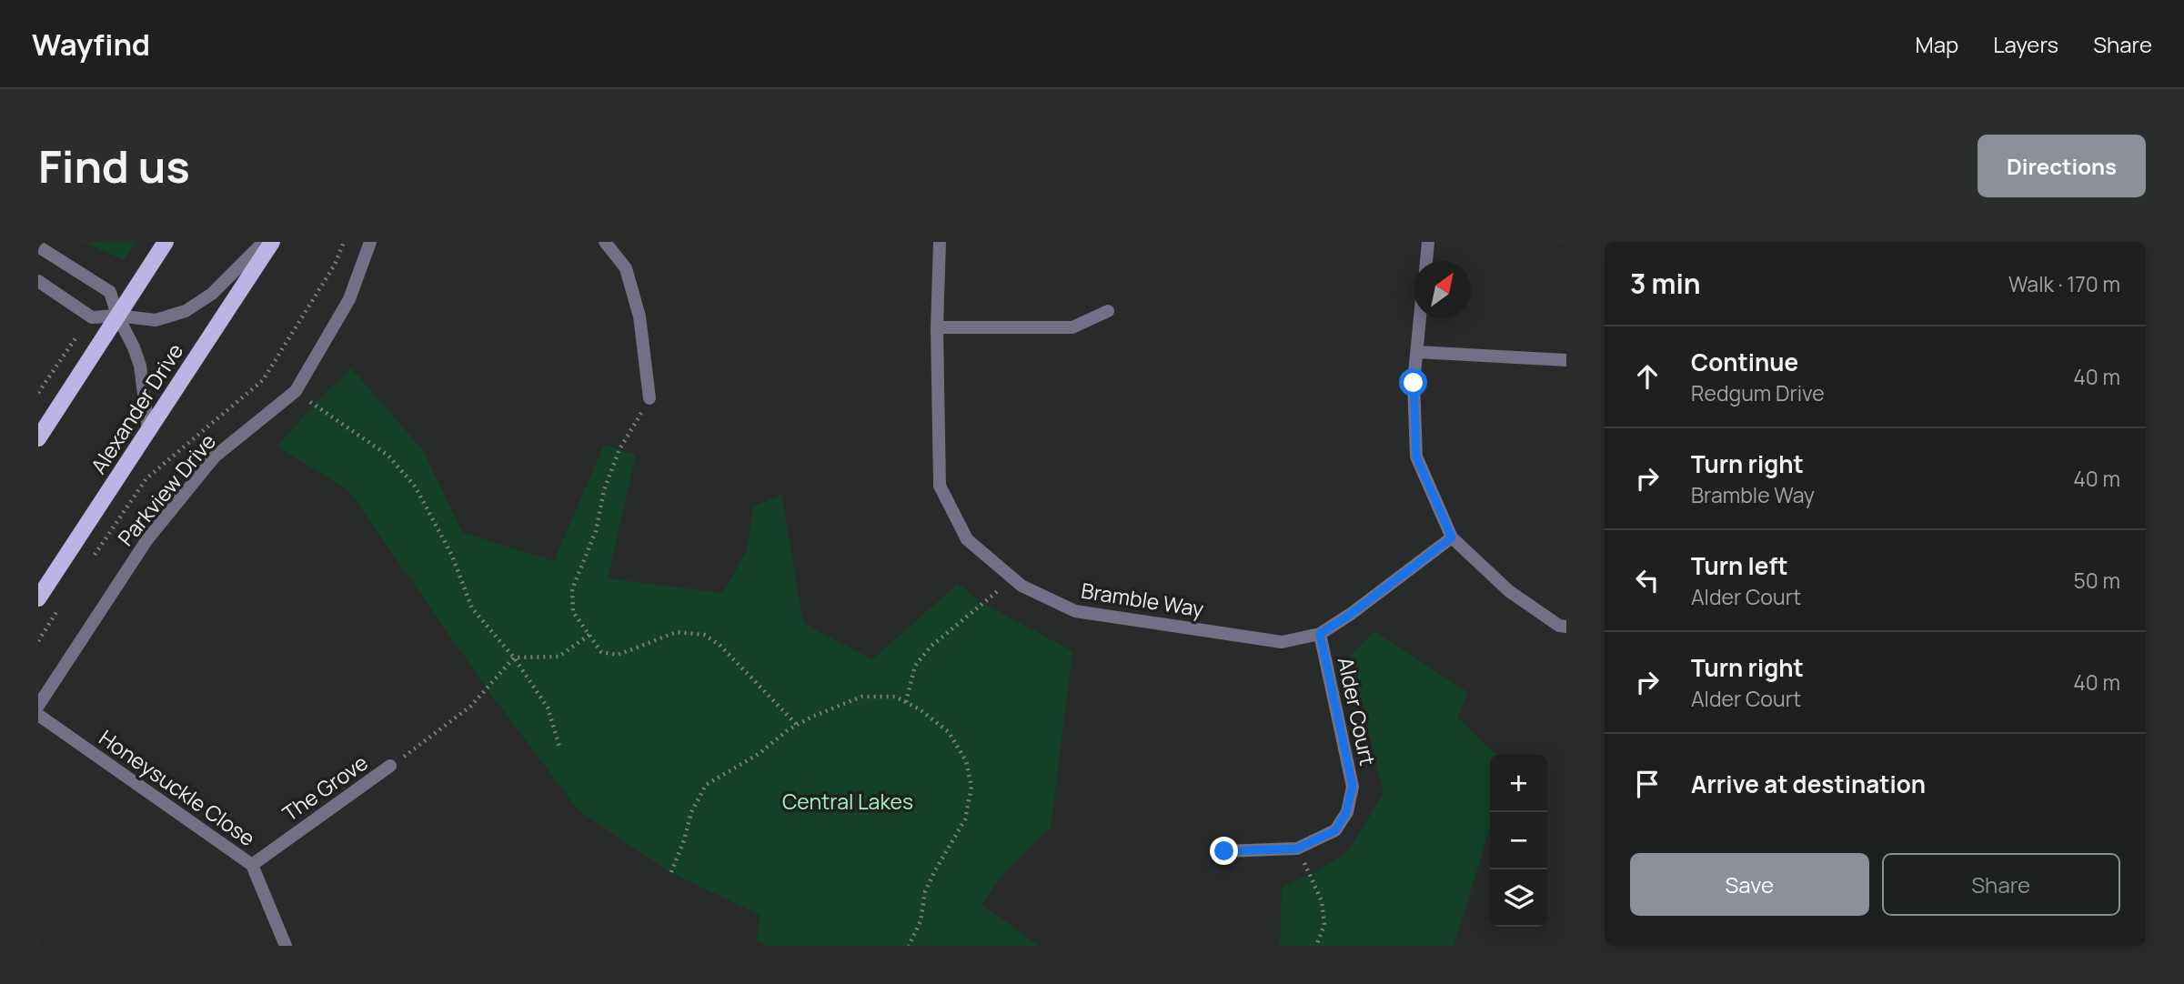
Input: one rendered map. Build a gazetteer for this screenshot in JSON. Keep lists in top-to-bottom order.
{
  "streets": {
    "main road": ["Alexander Drive"],
    "street": [
      "Parkview Drive",
      "Bramble Way",
      "Alder Court",
      "Honeysuckle Close",
      "The Grove"
    ]
  },
  "crossings": [
    ["Bramble Way", "Alder Court"],
    ["Honeysuckle Close", "The Grove"]
  ],
  "parks": ["Central Lakes"],
  "north": "top right",
  "page": {
    "header": "Wayfind",
    "nav": ["Map", "Layers", "Share"],
    "buttons": [
      "Directions",
      ["Save", "Share"]
    ],
    "title": "Find us",
    "heading": ["3 min", "Walk · 170 m"],
    "list": [
      ["Continue", "Redgum Drive", "40 m"],
      ["Turn right", "Bramble Way", "40 m"],
      ["Turn left", "Alder Court", "50 m"],
      ["Turn right", "Alder Court", "40 m"],
      "Arrive at destination"
    ],
    "map_buttons": ["+", "−"]
  }
}
